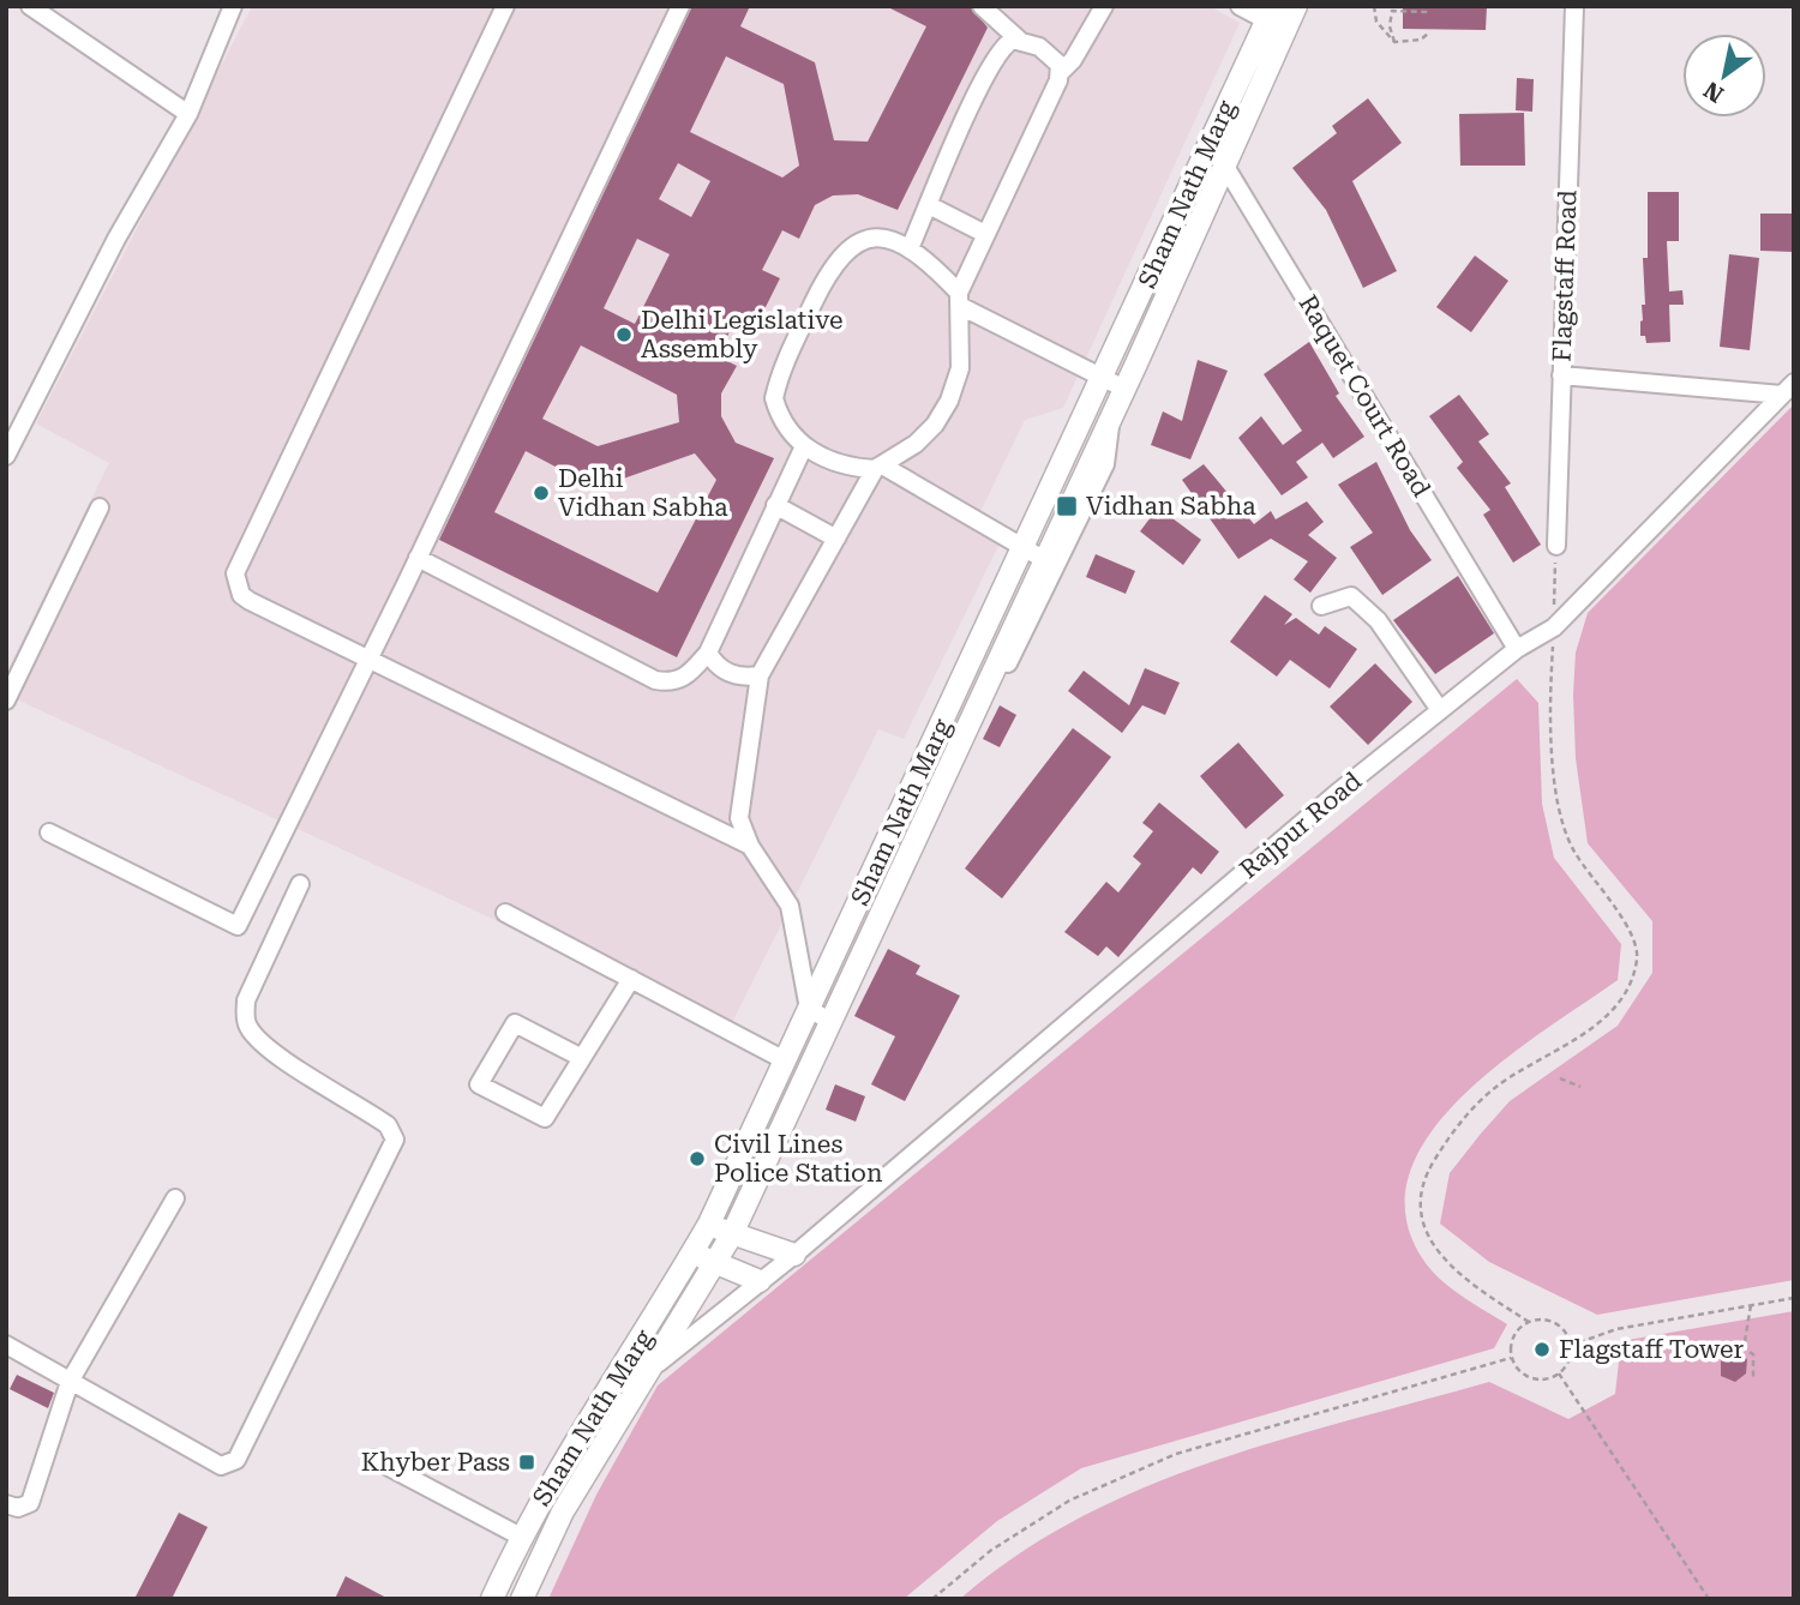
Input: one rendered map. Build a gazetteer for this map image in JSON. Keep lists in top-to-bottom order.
{
  "streets": {
    "main road": ["Sham Nath Marg"],
    "street": ["Flagstaff Road", "Raquet Court Road", "Rajpur Road"]
  },
  "crossings": [
    ["Sham Nath Marg", "Raquet Court Road"],
    ["Sham Nath Marg", "Rajpur Road"],
    ["Raquet Court Road", "Rajpur Road"]
  ],
  "places": {
    "other": [
      "Delhi Legislative Assembly",
      "Delhi Vidhan Sabha",
      "Civil Lines Police Station",
      "Flagstaff Tower"
    ],
    "transit": ["Vidhan Sabha", "Khyber Pass"]
  },
  "north": "bottom left"
}
